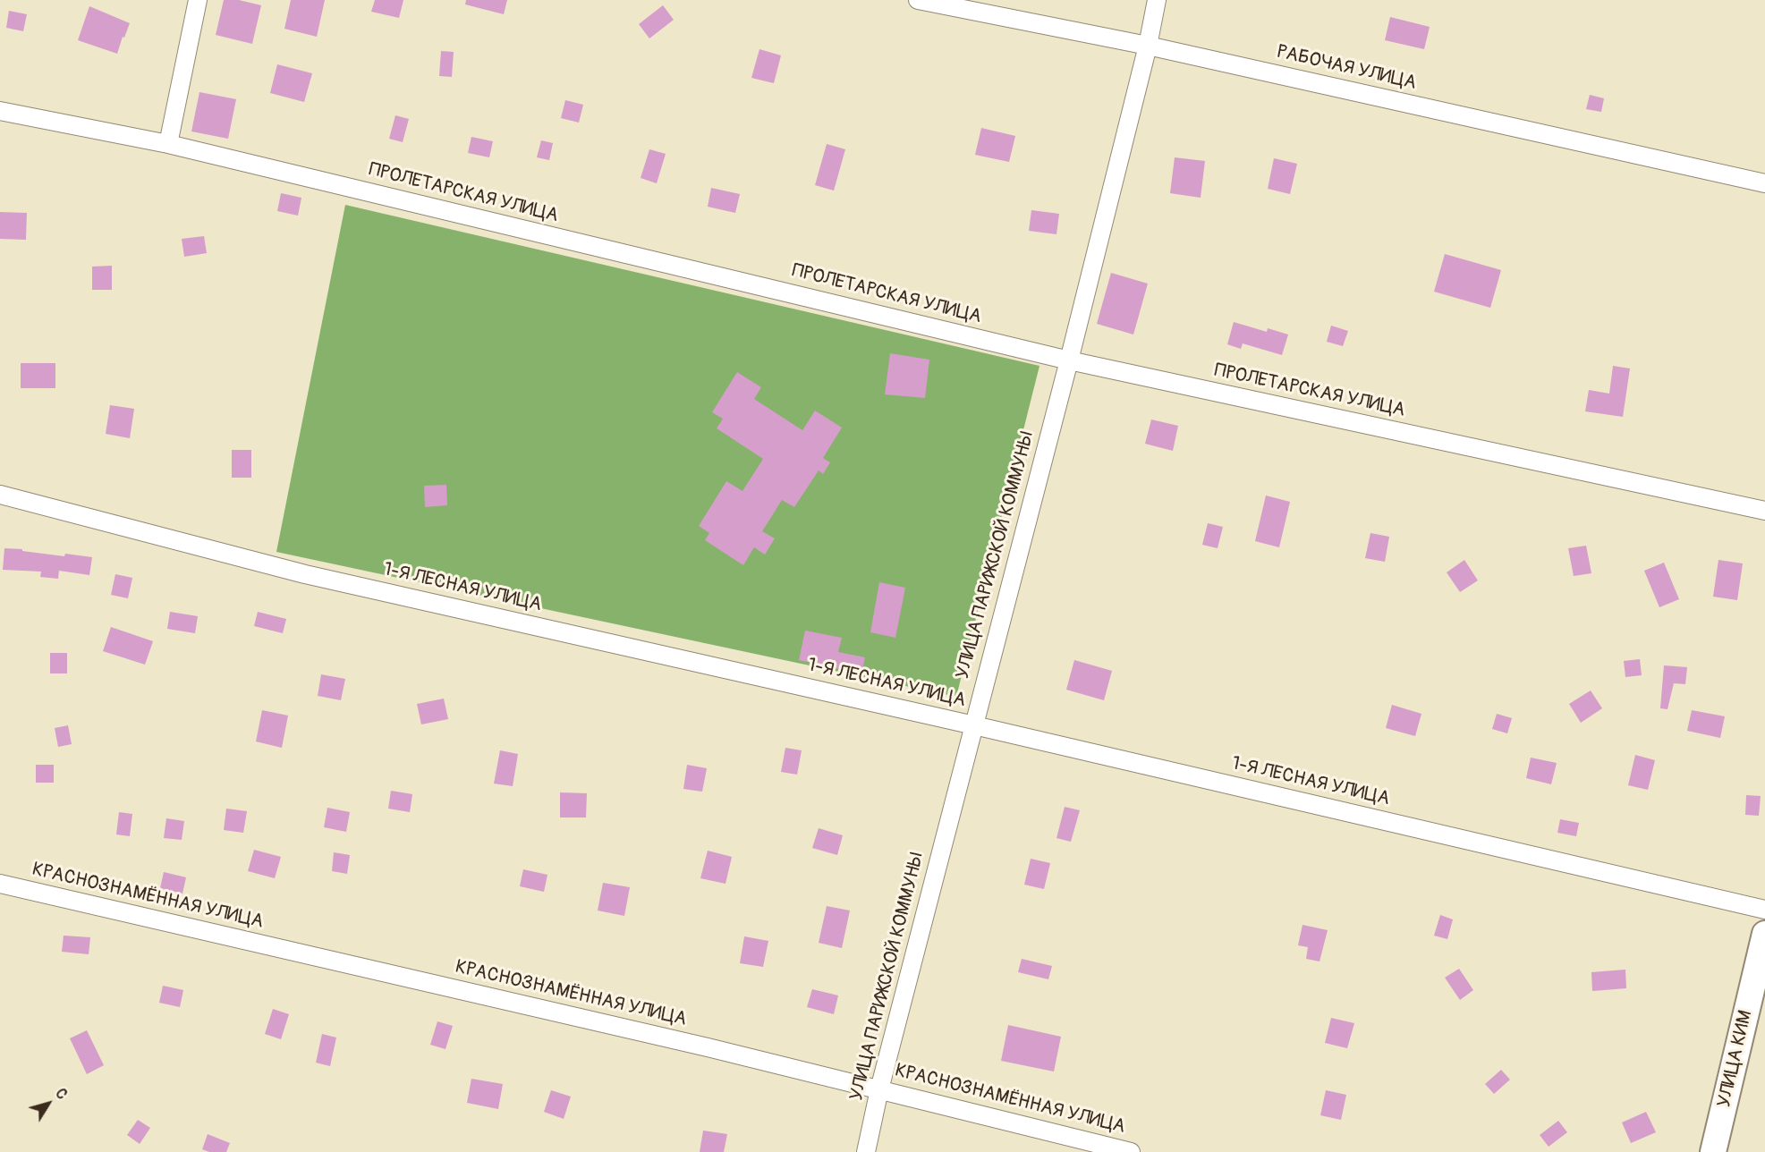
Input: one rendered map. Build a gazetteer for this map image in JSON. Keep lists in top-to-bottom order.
{
  "streets": {
    "main road": ["УЛИЦА КИМ"],
    "street": [
      "РАБОЧАЯ УЛИЦА",
      "ПРОЛЕТАРСКАЯ УЛИЦА",
      "УЛИЦА ПАРИЖСКОЙ КОММУНЫ",
      "1-Я ЛЕСНАЯ УЛИЦА",
      "КРАСНОЗНАМЁННАЯ УЛИЦА"
    ]
  },
  "crossings": [
    ["РАБОЧАЯ УЛИЦА", "УЛИЦА ПАРИЖСКОЙ КОММУНЫ"],
    ["ПРОЛЕТАРСКАЯ УЛИЦА", "УЛИЦА ПАРИЖСКОЙ КОММУНЫ"],
    ["УЛИЦА ПАРИЖСКОЙ КОММУНЫ", "1-Я ЛЕСНАЯ УЛИЦА"],
    ["УЛИЦА ПАРИЖСКОЙ КОММУНЫ", "КРАСНОЗНАМЁННАЯ УЛИЦА"]
  ],
  "north": "top right"
}
